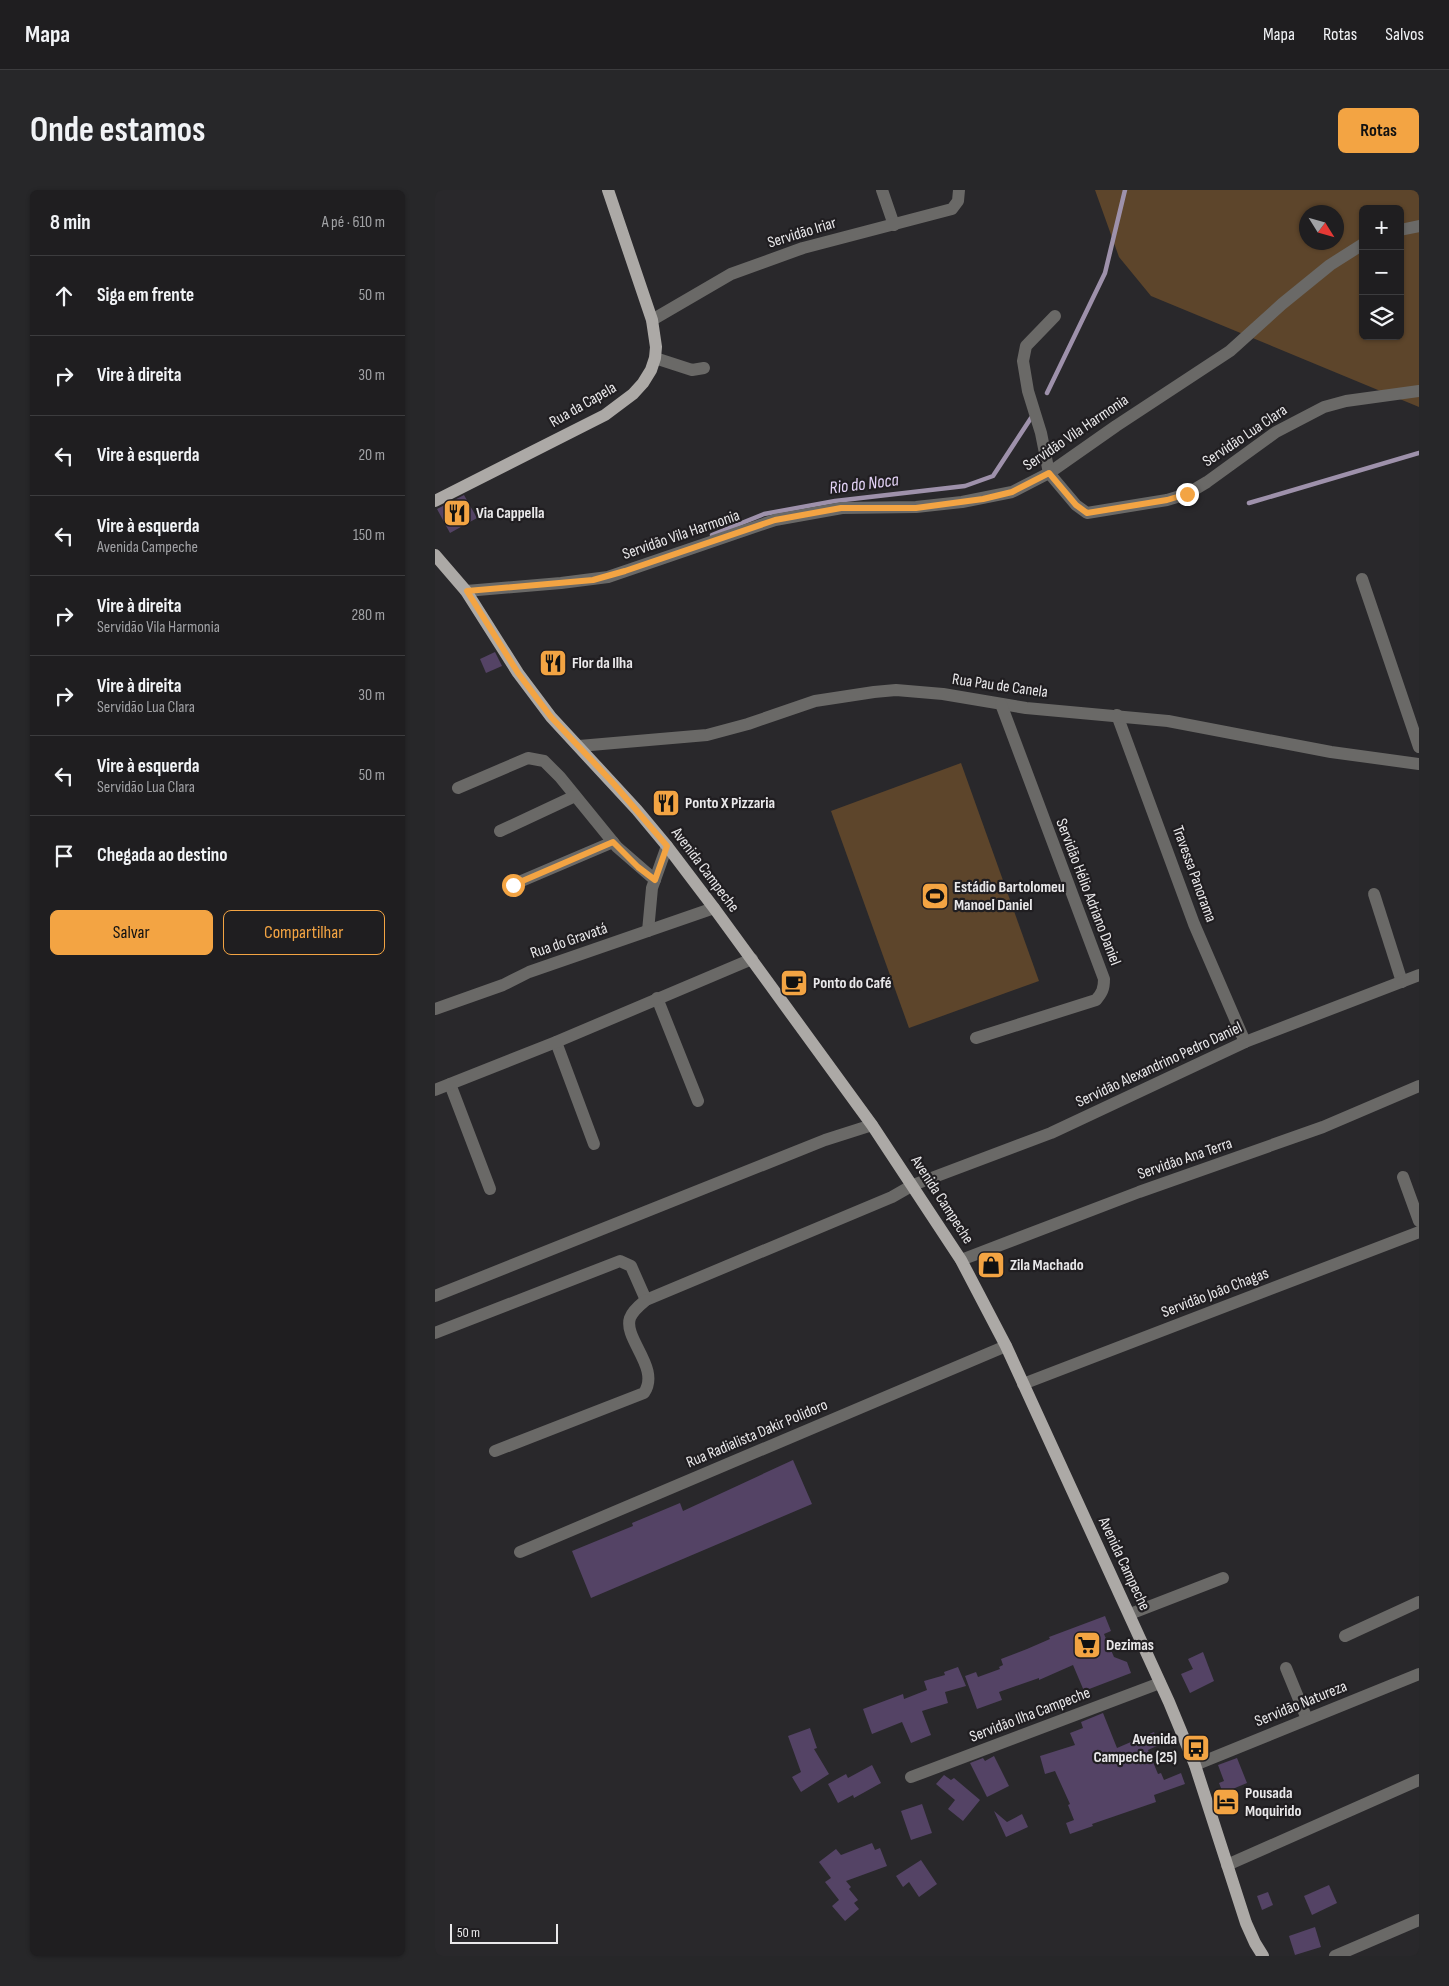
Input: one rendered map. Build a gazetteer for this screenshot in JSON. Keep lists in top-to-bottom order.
{
  "streets": {
    "main road": ["Rua da Capela", "Avenida Campeche"],
    "street": [
      "Servidão Iriar",
      "Servidão Vila Harmonia",
      "Servidão Lua Clara",
      "Rua Pau de Canela",
      "Travessa Panorama",
      "Servidão Hélio Adriano Daniel",
      "Rua do Gravatá",
      "Servidão Alexandrino Pedro Daniel",
      "Servidão Ana Terra",
      "Servidão João Chagas",
      "Rua Radialista Dakir Polidoro",
      "Servidão Natureza",
      "Servidão Ilha Campeche"
    ]
  },
  "crossings": [
    ["Servidão Iriar", "Rua da Capela"],
    ["Servidão Vila Harmonia", "Servidão Lua Clara"],
    ["Servidão Vila Harmonia", "Avenida Campeche"],
    ["Rua Pau de Canela", "Avenida Campeche"],
    ["Rua Pau de Canela", "Travessa Panorama"],
    ["Rua Pau de Canela", "Servidão Hélio Adriano Daniel"],
    ["Avenida Campeche", "Rua do Gravatá"],
    ["Avenida Campeche", "Servidão Alexandrino Pedro Daniel"],
    ["Avenida Campeche", "Servidão Ana Terra"],
    ["Avenida Campeche", "Servidão João Chagas"],
    ["Avenida Campeche", "Rua Radialista Dakir Polidoro"],
    ["Avenida Campeche", "Servidão Natureza"],
    ["Avenida Campeche", "Servidão Ilha Campeche"],
    ["Travessa Panorama", "Servidão Alexandrino Pedro Daniel"]
  ],
  "water": ["Rio do Noca"],
  "places": {
    "restaurant": ["Via Cappella", "Flor da Ilha", "Ponto X Pizzaria"],
    "sports": ["Estádio Bartolomeu Manoel Daniel"],
    "cafe": ["Ponto do Café"],
    "shop": ["Zila Machado"],
    "supermarket": ["Dezimas"],
    "bus stop": ["Avenida Campeche (25)"],
    "hotel": ["Pousada Moquirido"]
  },
  "scale_bar": "50 m",
  "north": "bottom right",
  "page": {
    "header": "Mapa",
    "nav": ["Mapa", "Rotas", "Salvos"],
    "buttons": [
      "Rotas",
      ["Salvar", "Compartilhar"]
    ],
    "title": "Onde estamos",
    "heading": ["8 min", "A pé · 610 m"],
    "map_buttons": ["+", "−"],
    "list": [
      ["Siga em frente", "50 m"],
      ["Vire à direita", "30 m"],
      ["Vire à esquerda", "20 m"],
      ["Vire à esquerda", "Avenida Campeche", "150 m"],
      ["Vire à direita", "Servidão Vila Harmonia", "280 m"],
      ["Vire à direita", "Servidão Lua Clara", "30 m"],
      ["Vire à esquerda", "Servidão Lua Clara", "50 m"],
      "Chegada ao destino"
    ],
    "scale": "50 m"
  }
}
